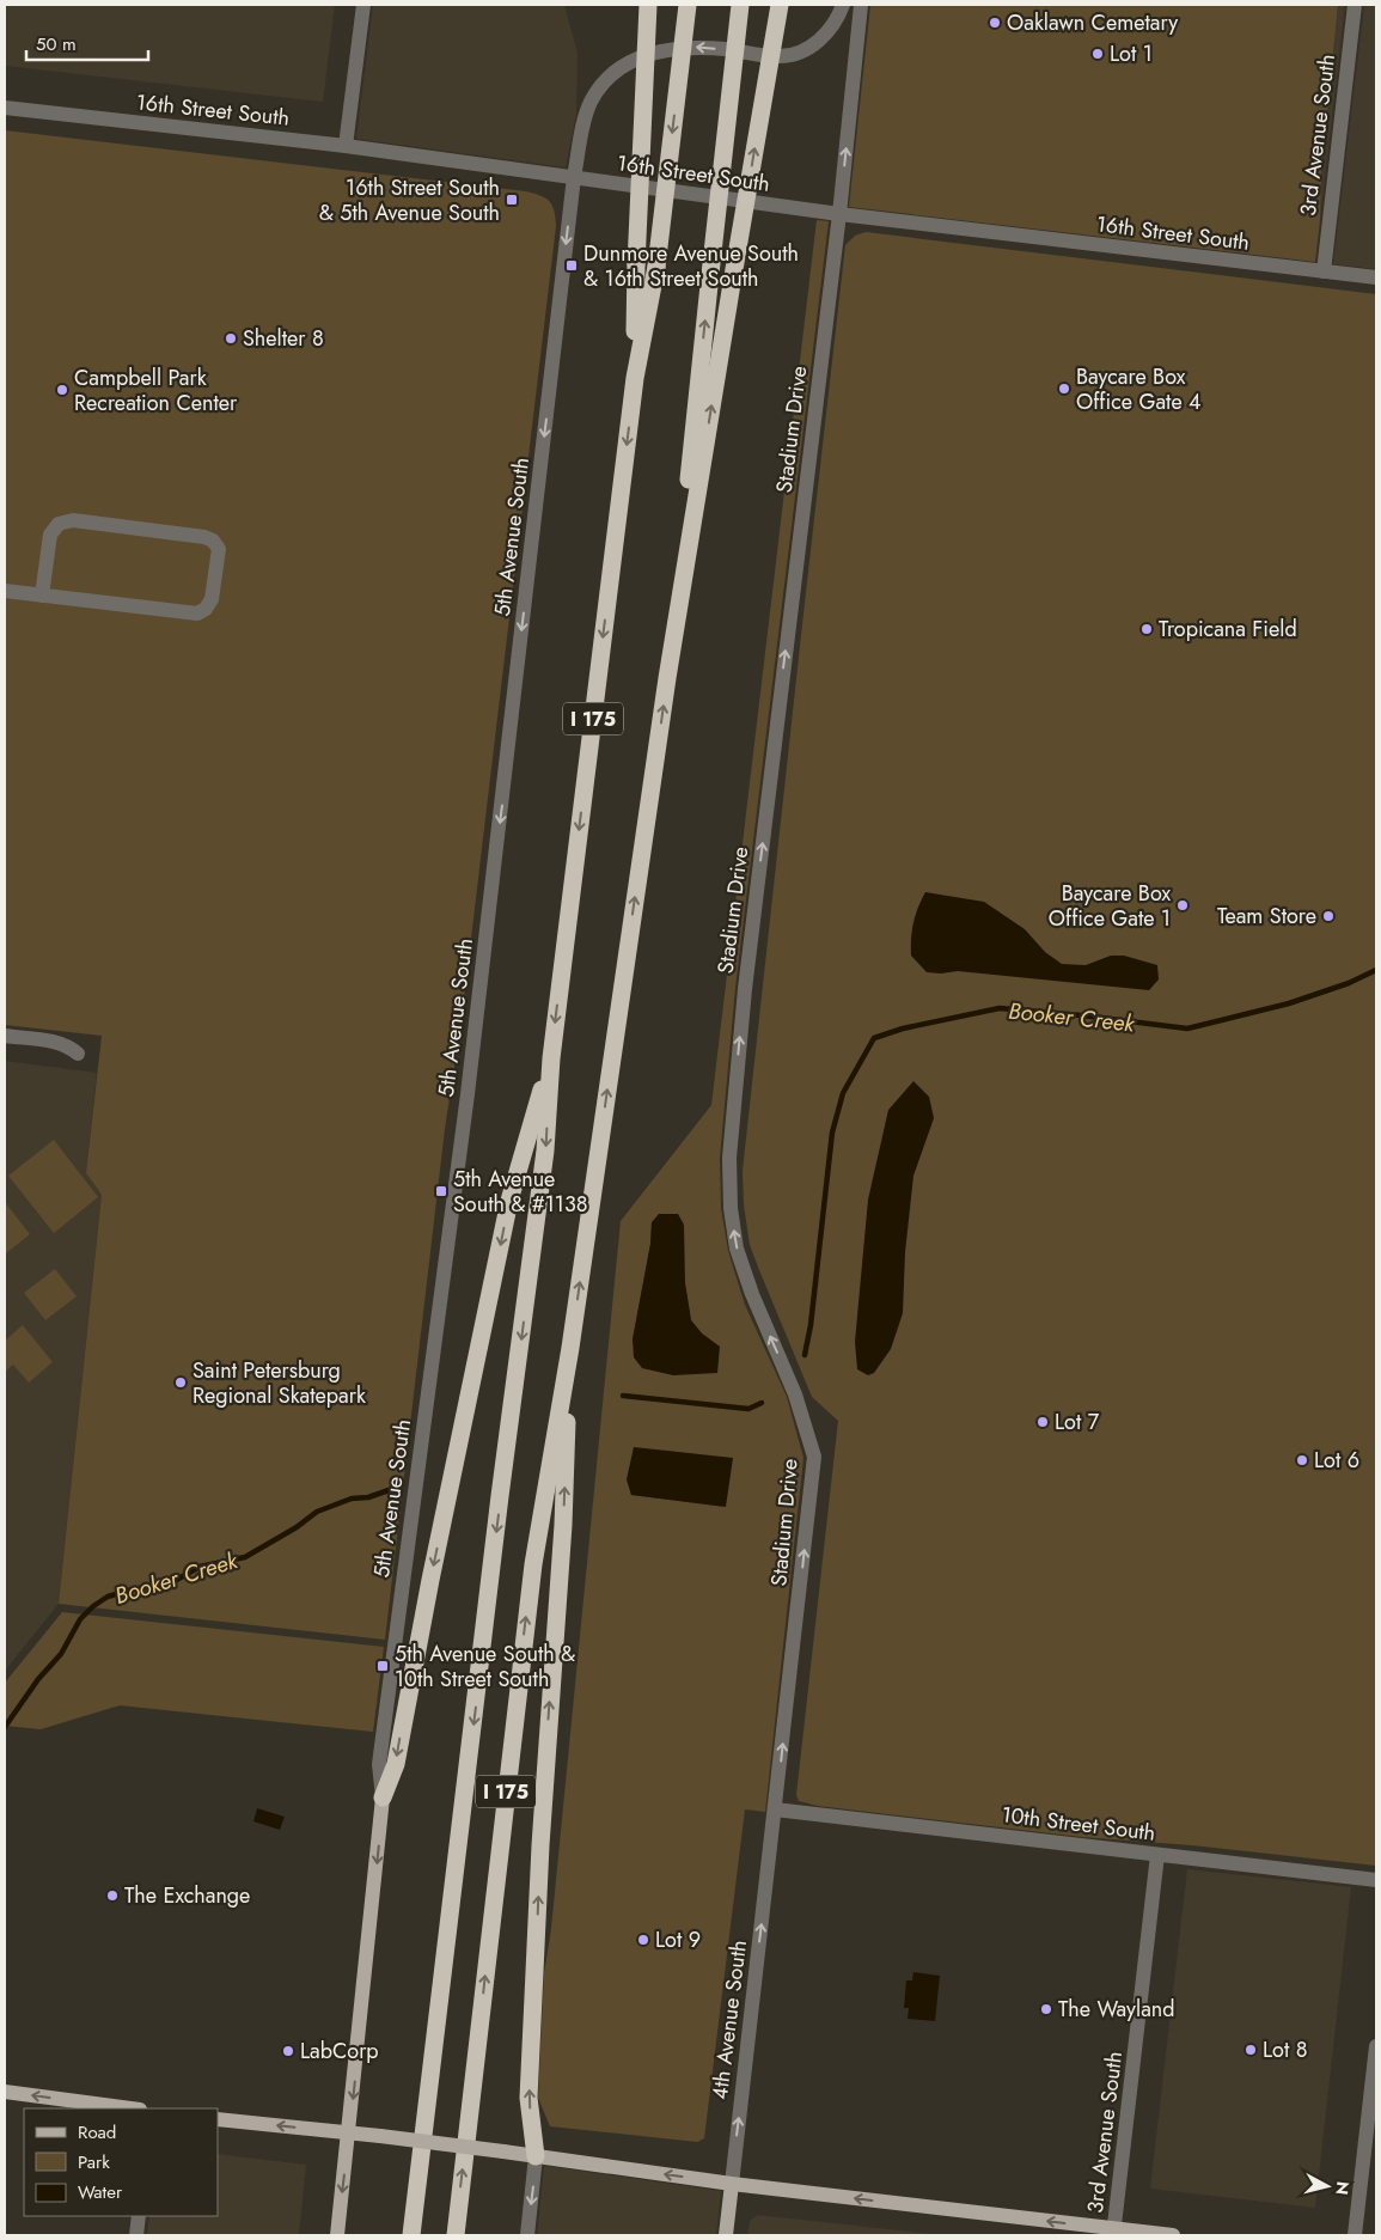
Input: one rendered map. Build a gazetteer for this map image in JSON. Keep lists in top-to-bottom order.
{
  "streets": {
    "highway": ["I 175"],
    "main road": ["5th Avenue South", "4th Avenue South"],
    "street": [
      "16th Street South",
      "3rd Avenue South",
      "Stadium Drive",
      "10th Street South"
    ]
  },
  "crossings": [
    ["16th Street South", "3rd Avenue South"],
    ["16th Street South", "Stadium Drive"],
    ["16th Street South", "5th Avenue South"],
    ["3rd Avenue South", "10th Street South"],
    ["Stadium Drive", "10th Street South"],
    ["Stadium Drive", "4th Avenue South"],
    ["10th Street South", "4th Avenue South"]
  ],
  "one_way": ["Stadium Drive", "5th Avenue South", "4th Avenue South"],
  "water": ["Booker Creek"],
  "places": {
    "other": [
      "Oaklawn Cemetary",
      "Lot 1",
      "Shelter 8",
      "Baycare Box Office Gate 4",
      "Campbell Park Recreation Center",
      "Tropicana Field",
      "Baycare Box Office Gate 1",
      "Team Store",
      "Saint Petersburg Regional Skatepark",
      "Lot 7",
      "Lot 6",
      "The Exchange",
      "Lot 9",
      "The Wayland",
      "Lot 8",
      "LabCorp"
    ],
    "transit": [
      "16th Street South & 5th Avenue South",
      "Dunmore Avenue South & 16th Street South",
      "5th Avenue South & #1138",
      "5th Avenue South & 10th Street South"
    ]
  },
  "legend": ["Road", "Park", "Water"],
  "scale_bar": "50 m",
  "north": "right"
}
